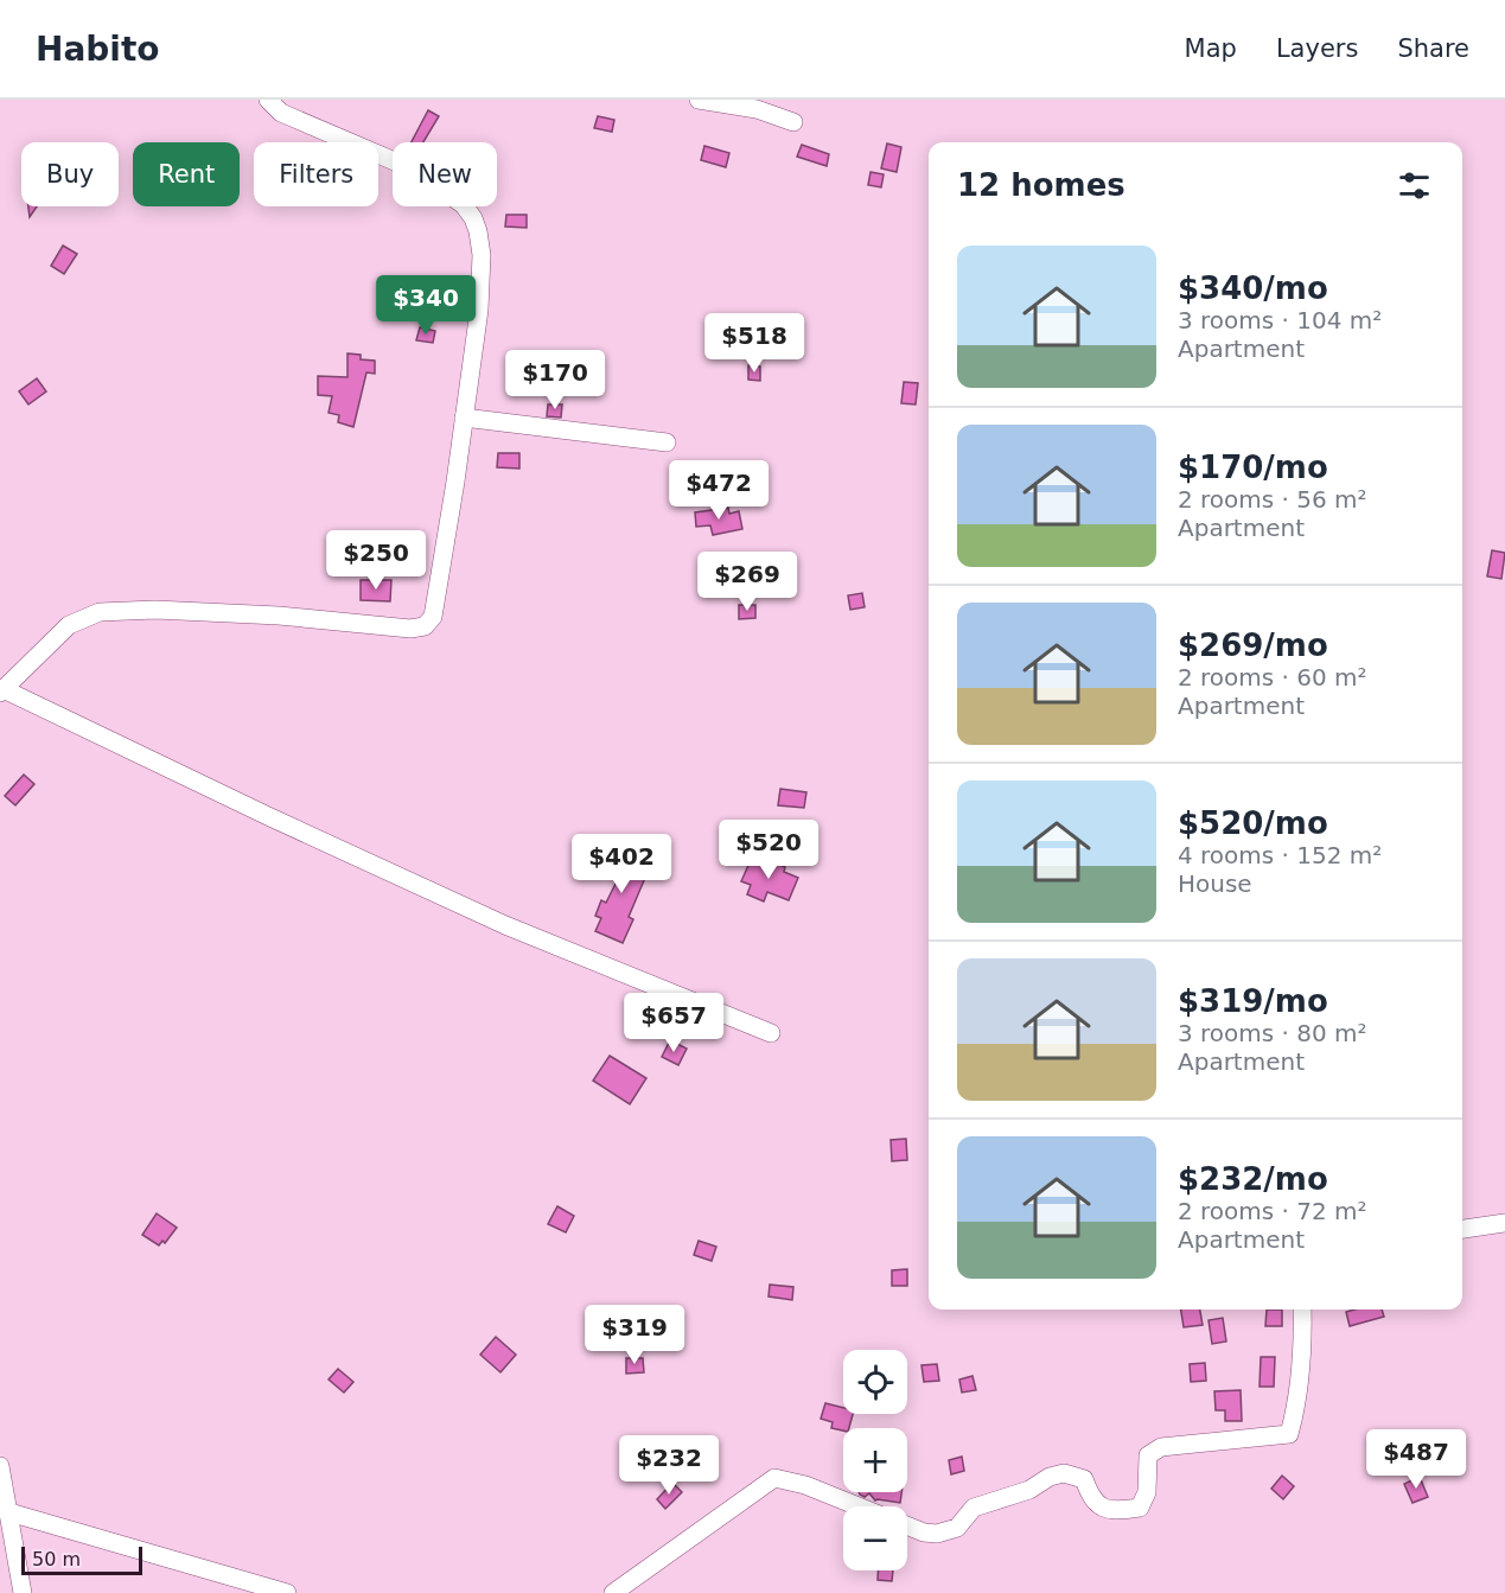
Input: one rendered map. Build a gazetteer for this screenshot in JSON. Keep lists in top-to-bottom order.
{
  "scale_bar": "50 m",
  "page": {
    "header": "Habito",
    "nav": ["Map", "Layers", "Share"],
    "chip": [
      "Buy",
      "Rent",
      "Filters",
      "New"
    ],
    "heading": "12 homes",
    "list": [
      {
        "name": "$340/mo",
        "note": "3 rooms · 104 m² · Apartment"
      },
      {
        "name": "$170/mo",
        "note": "2 rooms · 56 m² · Apartment"
      },
      {
        "name": "$269/mo",
        "note": "2 rooms · 60 m² · Apartment"
      },
      {
        "name": "$520/mo",
        "note": "4 rooms · 152 m² · House"
      },
      {
        "name": "$319/mo",
        "note": "3 rooms · 80 m² · Apartment"
      },
      {
        "name": "$232/mo",
        "note": "2 rooms · 72 m² · Apartment"
      }
    ],
    "price": [
      "$340",
      "$518",
      "$170",
      "$472",
      "$250",
      "$269",
      "$520",
      "$402",
      "$657",
      "$319",
      "$487",
      "$232"
    ],
    "map_buttons": ["+", "−"],
    "scale": "50 m"
  }
}
